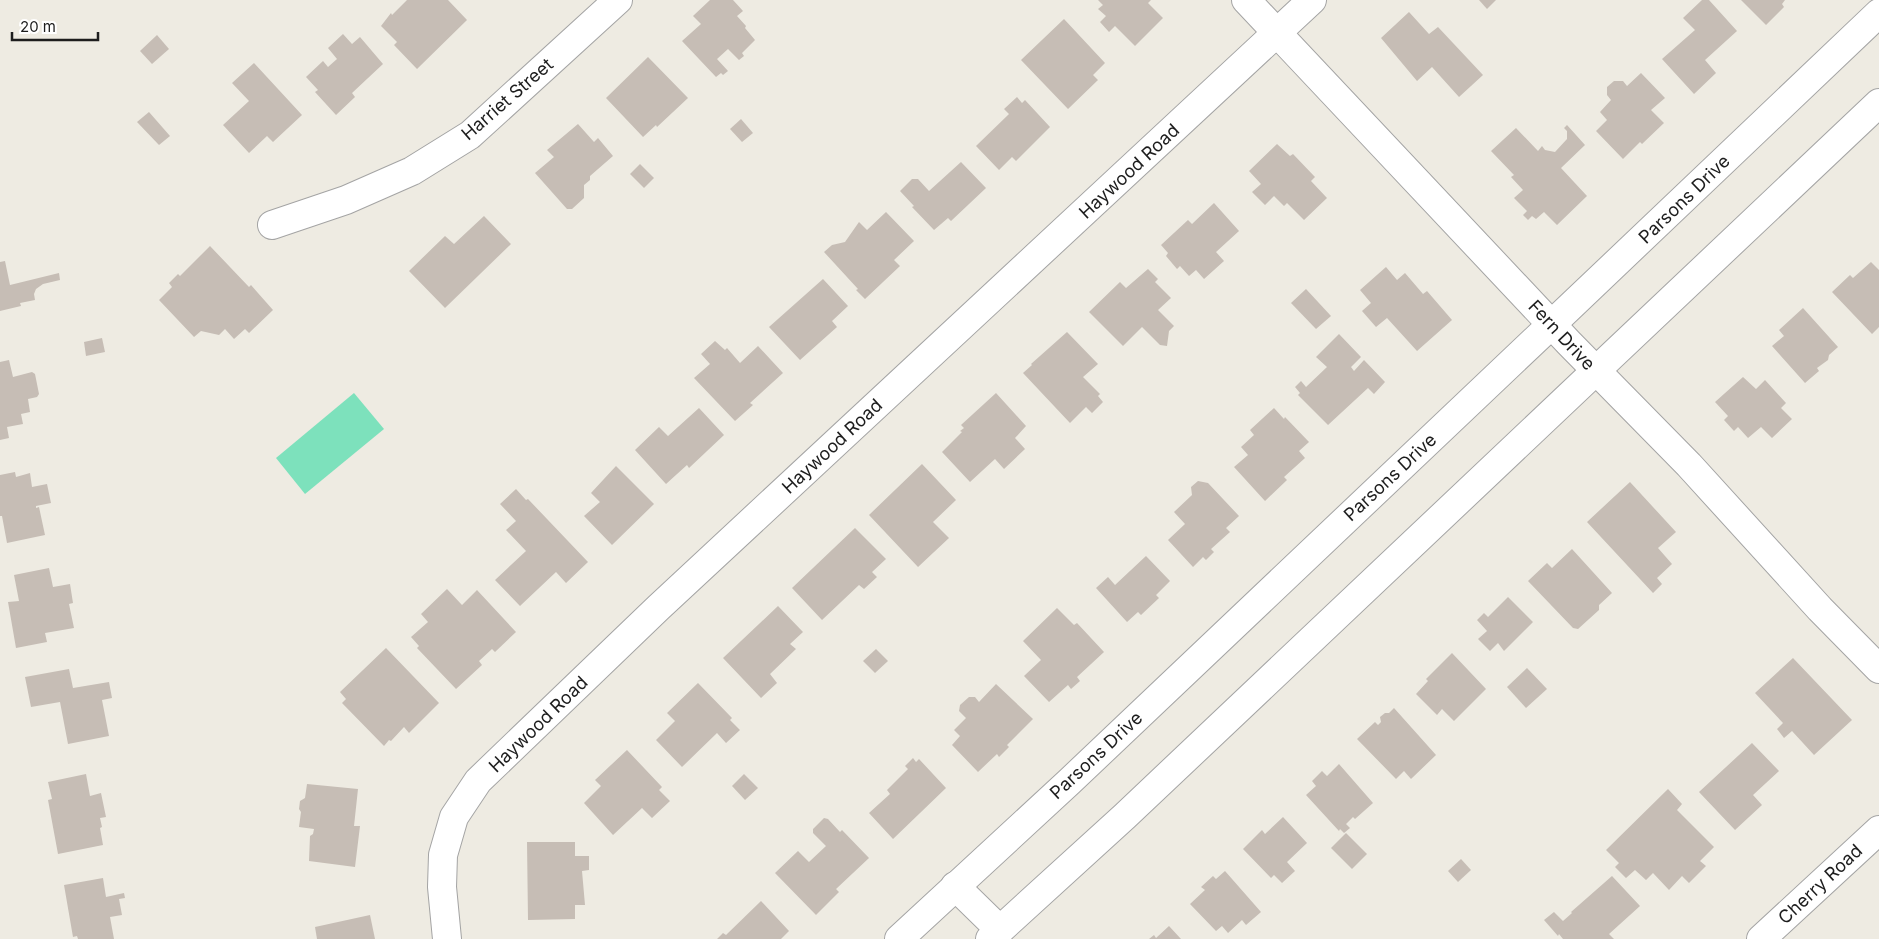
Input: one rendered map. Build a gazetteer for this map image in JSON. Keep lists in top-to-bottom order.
{
  "streets": {
    "street": [
      "Harriet Street",
      "Haywood Road",
      "Parsons Drive",
      "Fern Drive",
      "Cherry Road"
    ]
  },
  "crossings": [
    ["Haywood Road", "Fern Drive"],
    ["Parsons Drive", "Fern Drive"]
  ],
  "scale_bar": "20 m"
}
